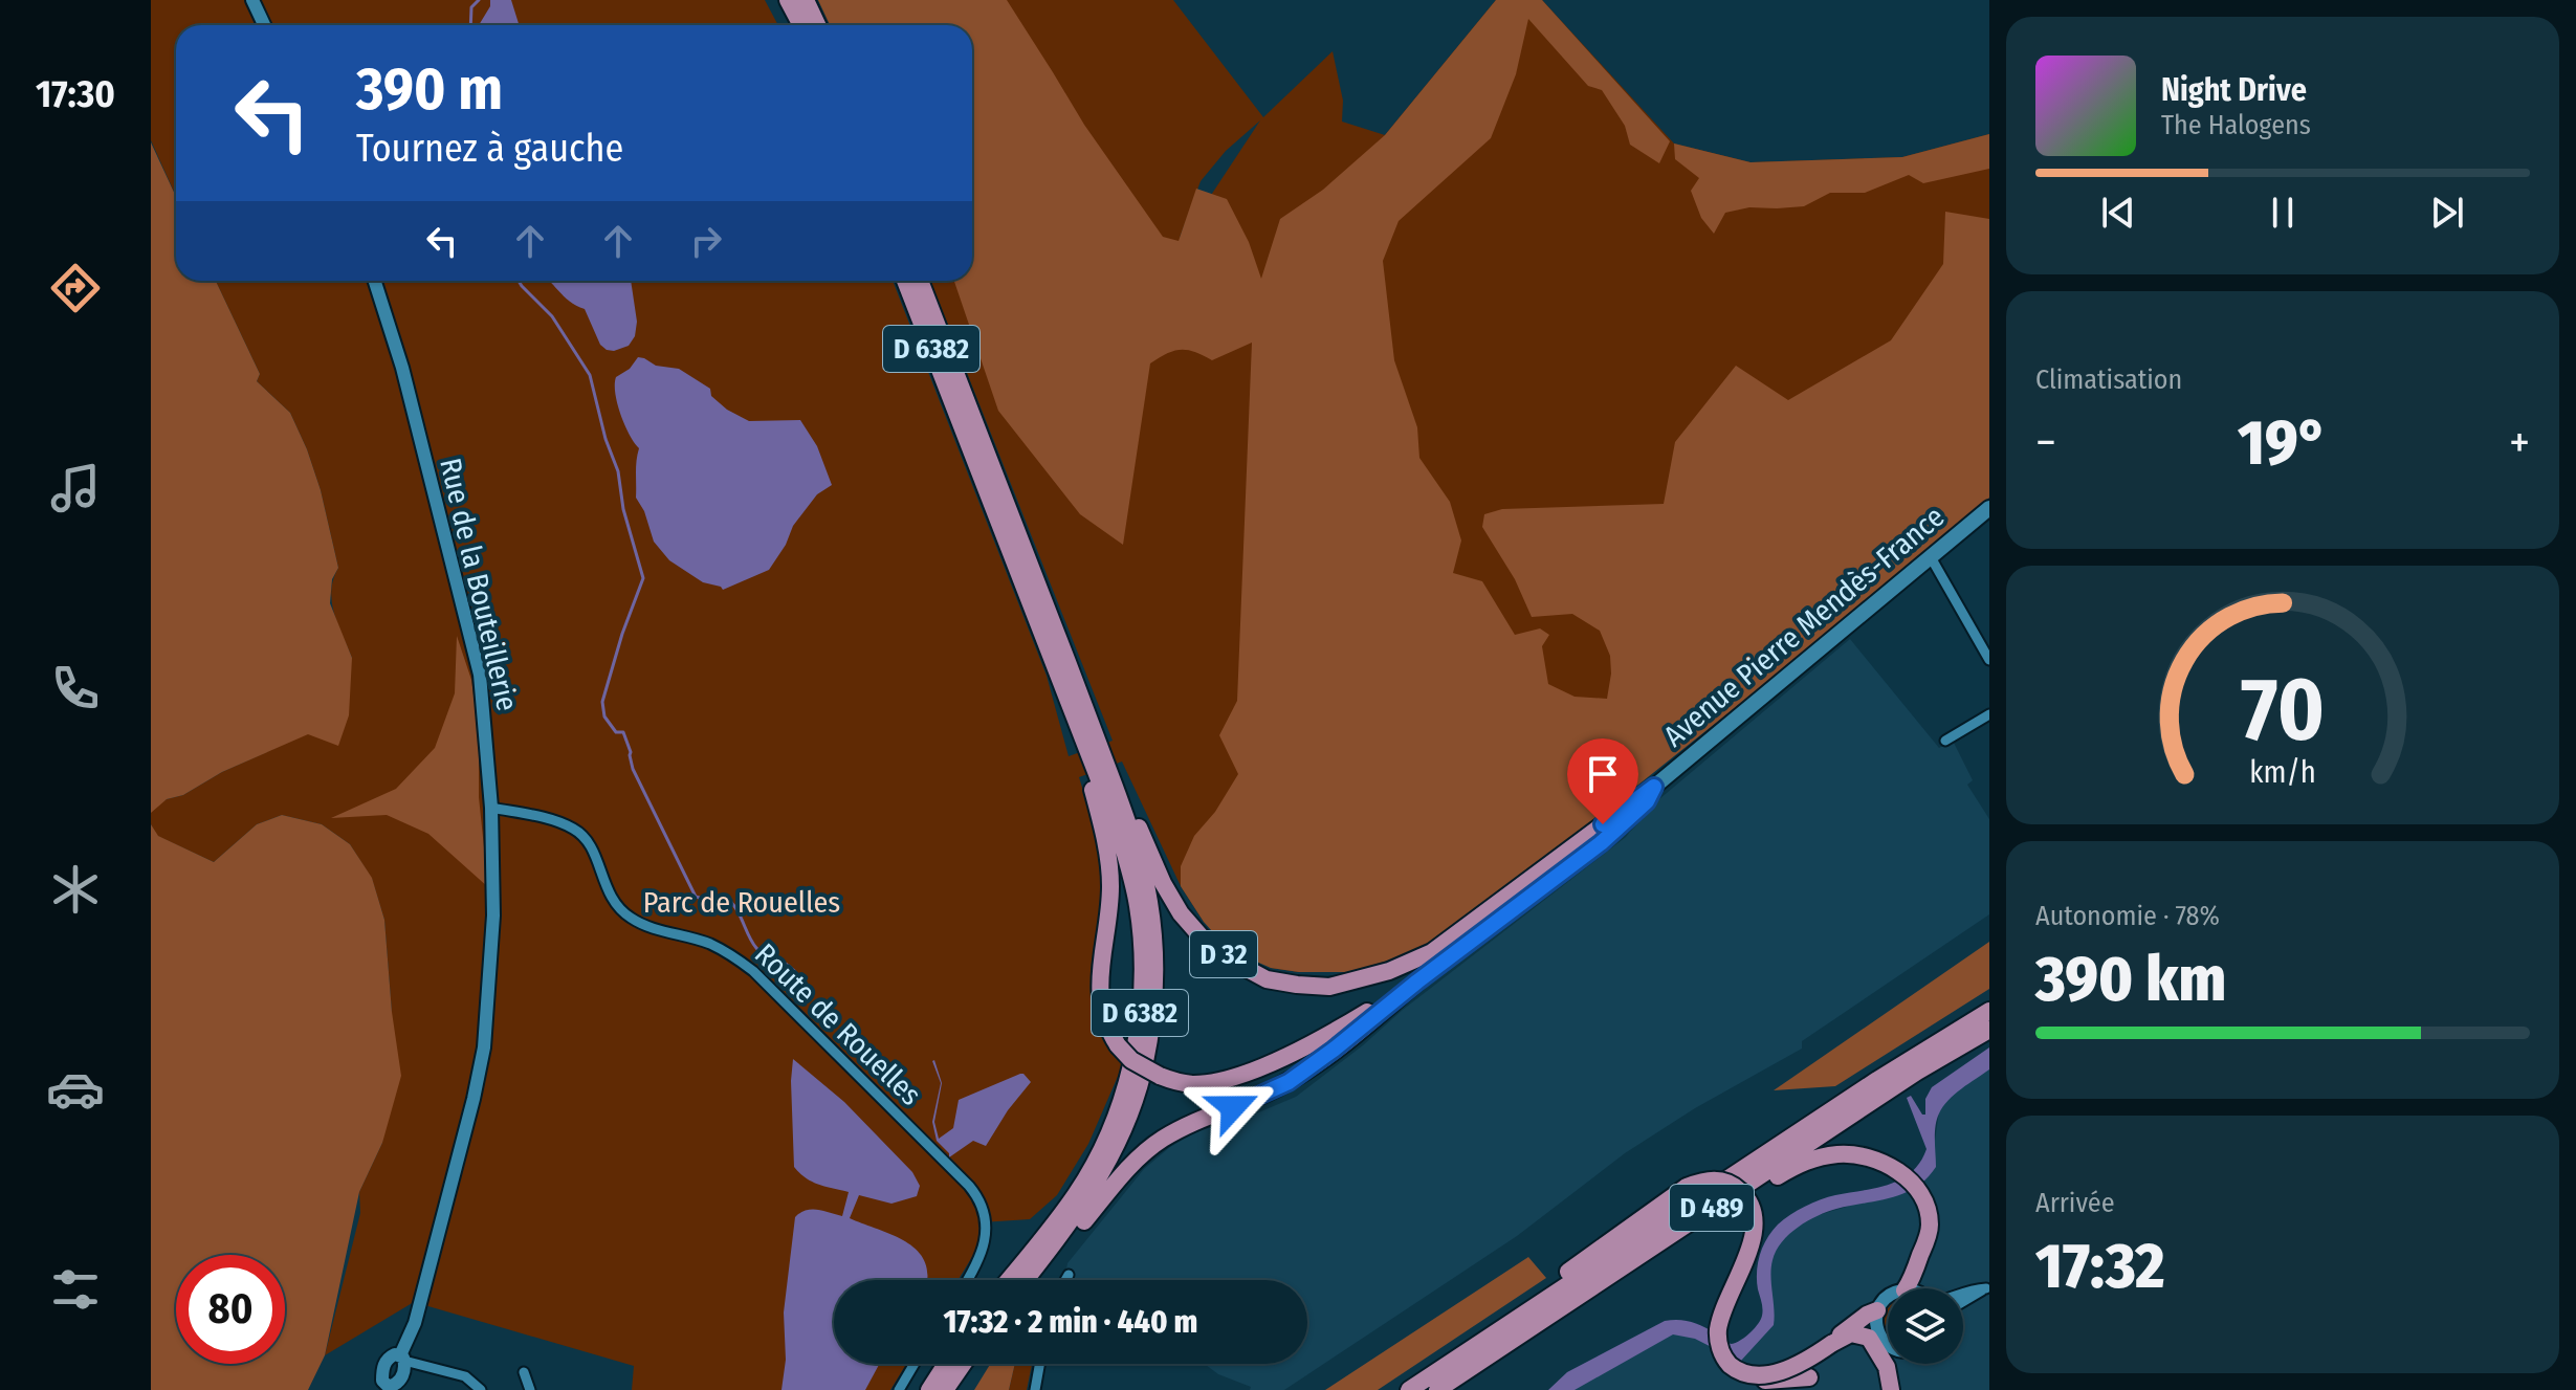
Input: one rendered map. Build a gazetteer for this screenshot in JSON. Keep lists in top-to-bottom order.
{
  "streets": {
    "highway": ["D 6382", "D 32", "D 489"],
    "main road": ["Avenue Pierre Mendès-France"],
    "street": ["Rue de la Bouteillerie", "Route de Rouelles"]
  },
  "crossings": [
    ["D 6382", "D 32"],
    ["Rue de la Bouteillerie", "Route de Rouelles"],
    ["Avenue Pierre Mendès-France", "D 32"]
  ],
  "parks": ["Parc de Rouelles"],
  "page": {
    "tabs": "17:30",
    "turn": ["390 m", "Tournez à gauche"],
    "song": ["Night Drive", "The Halogens"],
    "tile": [
      "Climatisation",
      ["Autonomie · 78%", "390 km"],
      ["Arrivée", "17:32"]
    ],
    "heat": ["−", "19°", "+"],
    "limit": "80",
    "trip": "17:32 · 2 min · 440 m",
    "gauge": ["70", "km/h"]
  }
}
